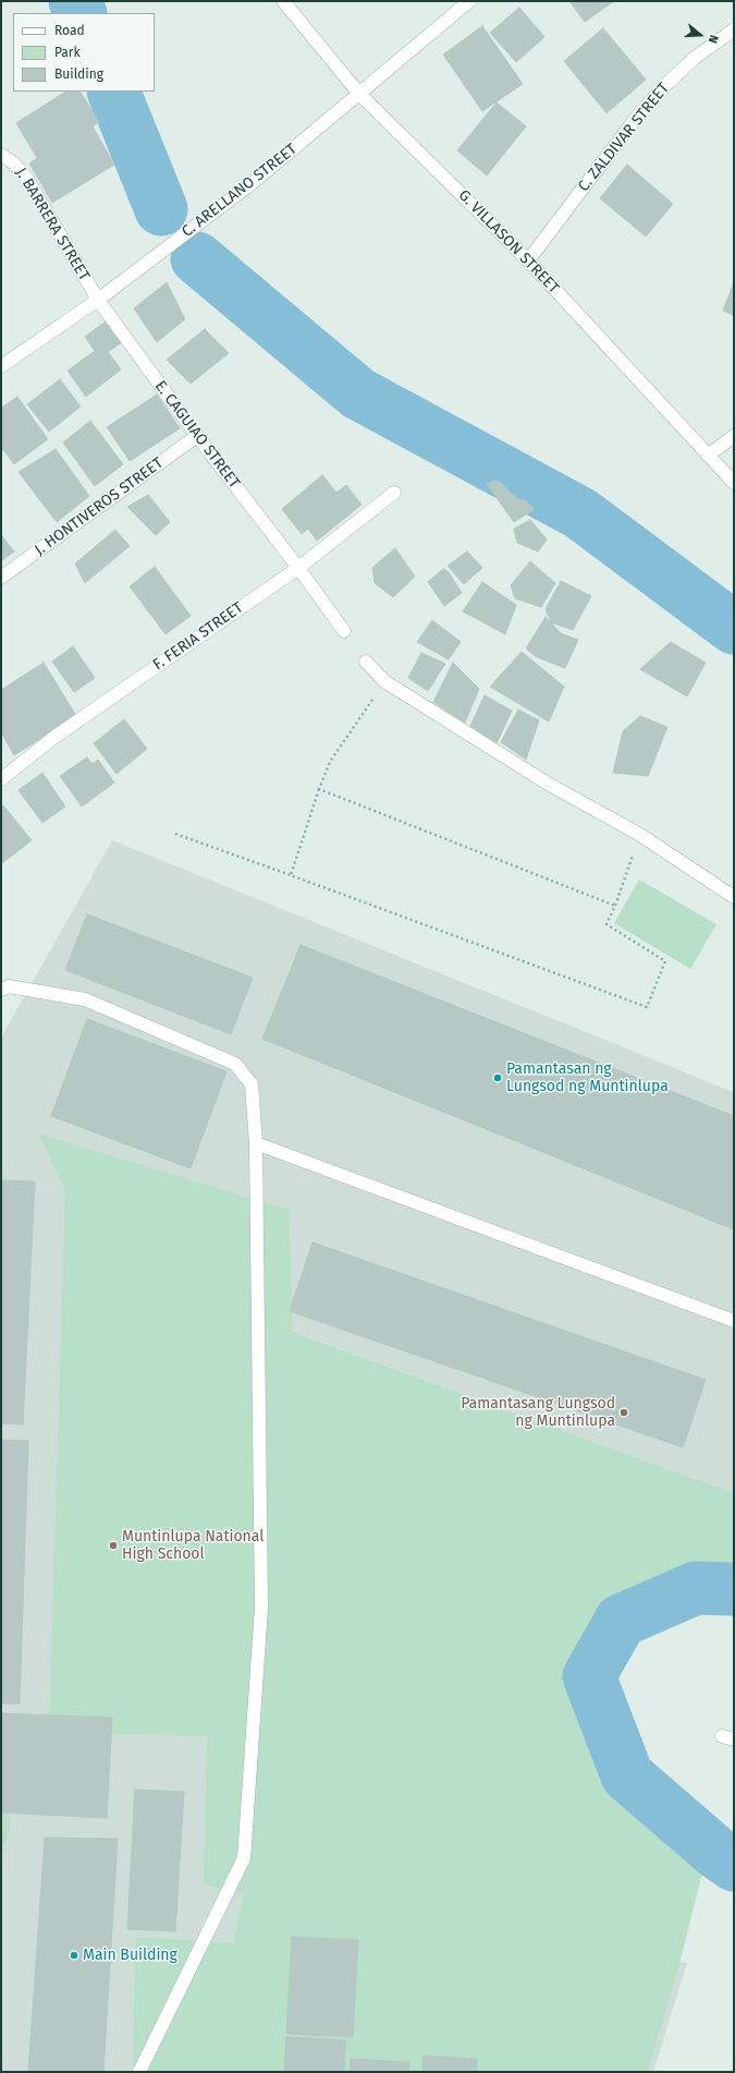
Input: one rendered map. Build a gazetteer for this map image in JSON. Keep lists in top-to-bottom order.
{
  "streets": {
    "street": [
      "C. ZALDIVAR STREET",
      "C. ARELLANO STREET",
      "J. BARRERA STREET",
      "G. VILLASON STREET",
      "E. CAGUIAO STREET",
      "J. HONTIVEROS STREET",
      "F. FERIA STREET"
    ]
  },
  "crossings": [
    ["C. ZALDIVAR STREET", "G. VILLASON STREET"],
    ["C. ARELLANO STREET", "J. BARRERA STREET"],
    ["C. ARELLANO STREET", "G. VILLASON STREET"],
    ["C. ARELLANO STREET", "E. CAGUIAO STREET"],
    ["J. BARRERA STREET", "E. CAGUIAO STREET"],
    ["E. CAGUIAO STREET", "J. HONTIVEROS STREET"],
    ["E. CAGUIAO STREET", "F. FERIA STREET"]
  ],
  "places": [
    "Pamantasan ng Lungsod ng Muntinlupa",
    "Pamantasang Lungsod ng Muntinlupa",
    "Muntinlupa National High School",
    "Main Building"
  ],
  "legend": ["Road", "Park", "Building"],
  "north": "right"
}
